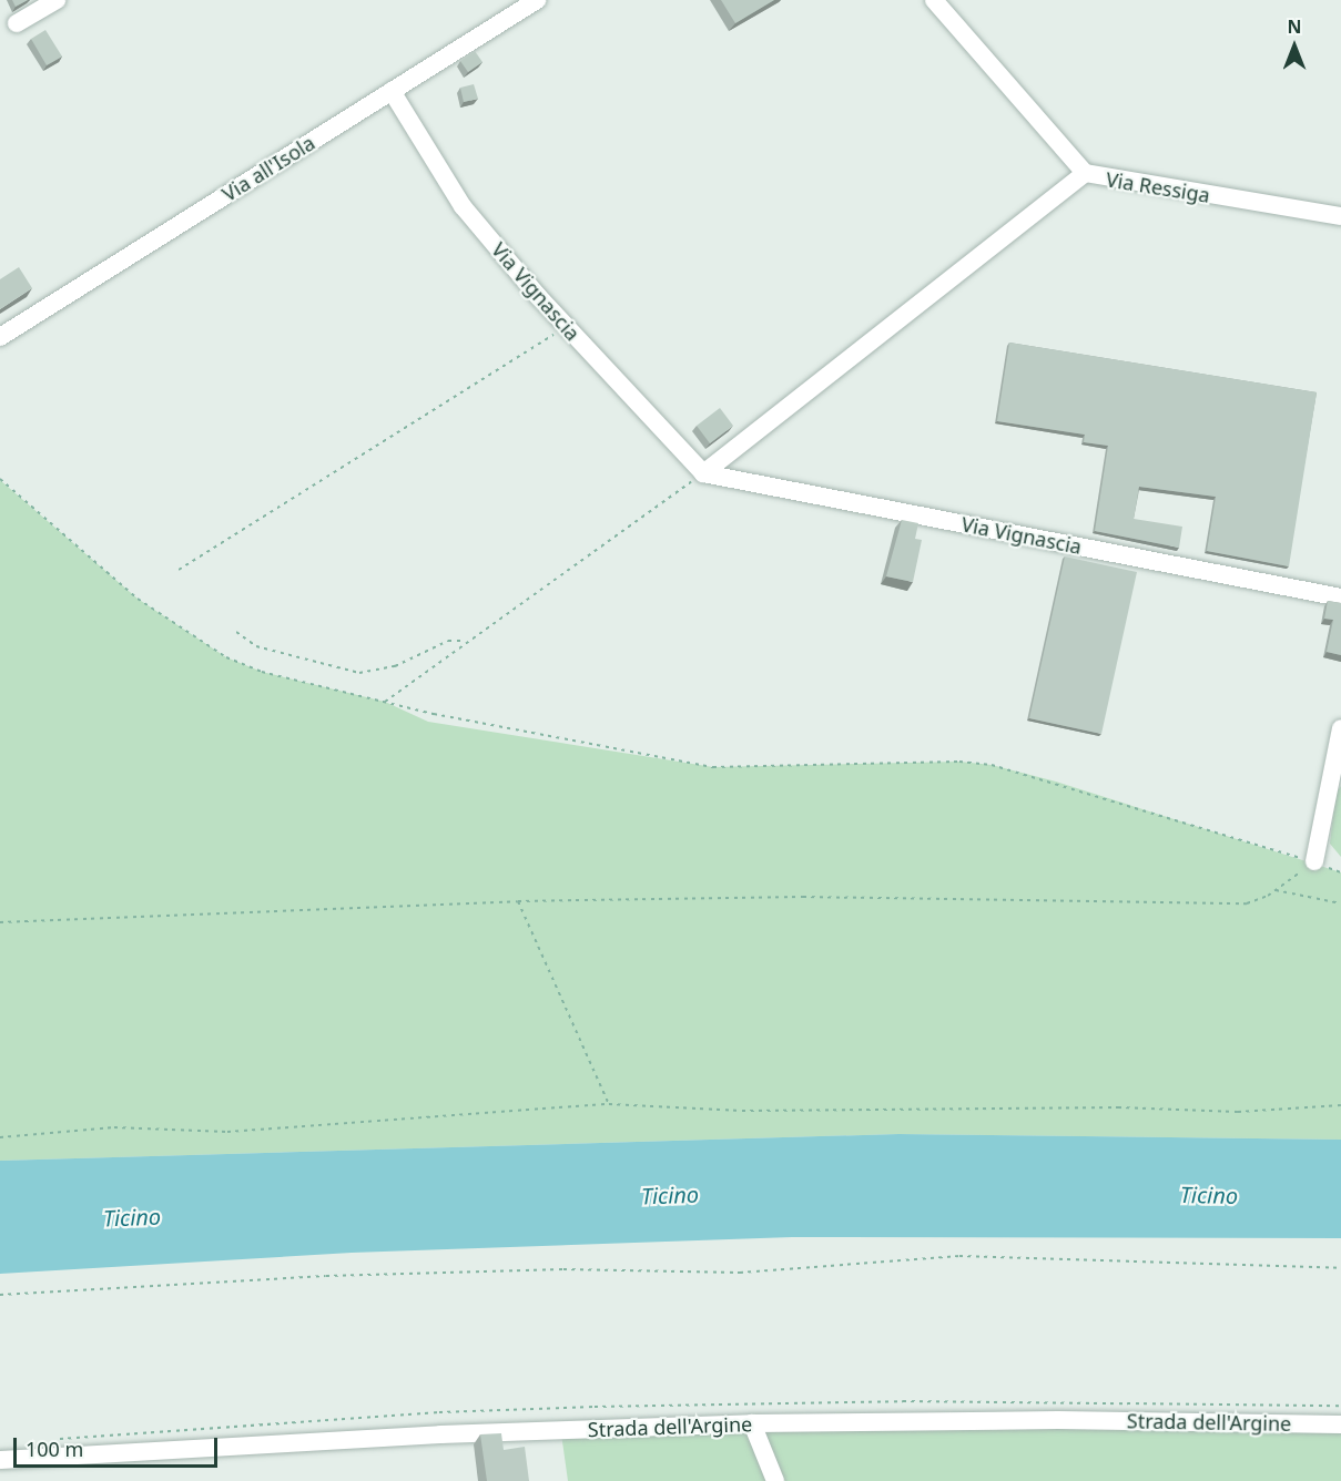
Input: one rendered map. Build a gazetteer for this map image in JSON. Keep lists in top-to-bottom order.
{
  "streets": {
    "street": [
      "Via all'Isola",
      "Via Ressiga",
      "Via Vignascia",
      "Strada dell'Argine"
    ]
  },
  "crossings": [
    ["Via all'Isola", "Via Vignascia"]
  ],
  "water": ["Ticino"],
  "scale_bar": "100 m",
  "north": "top"
}
